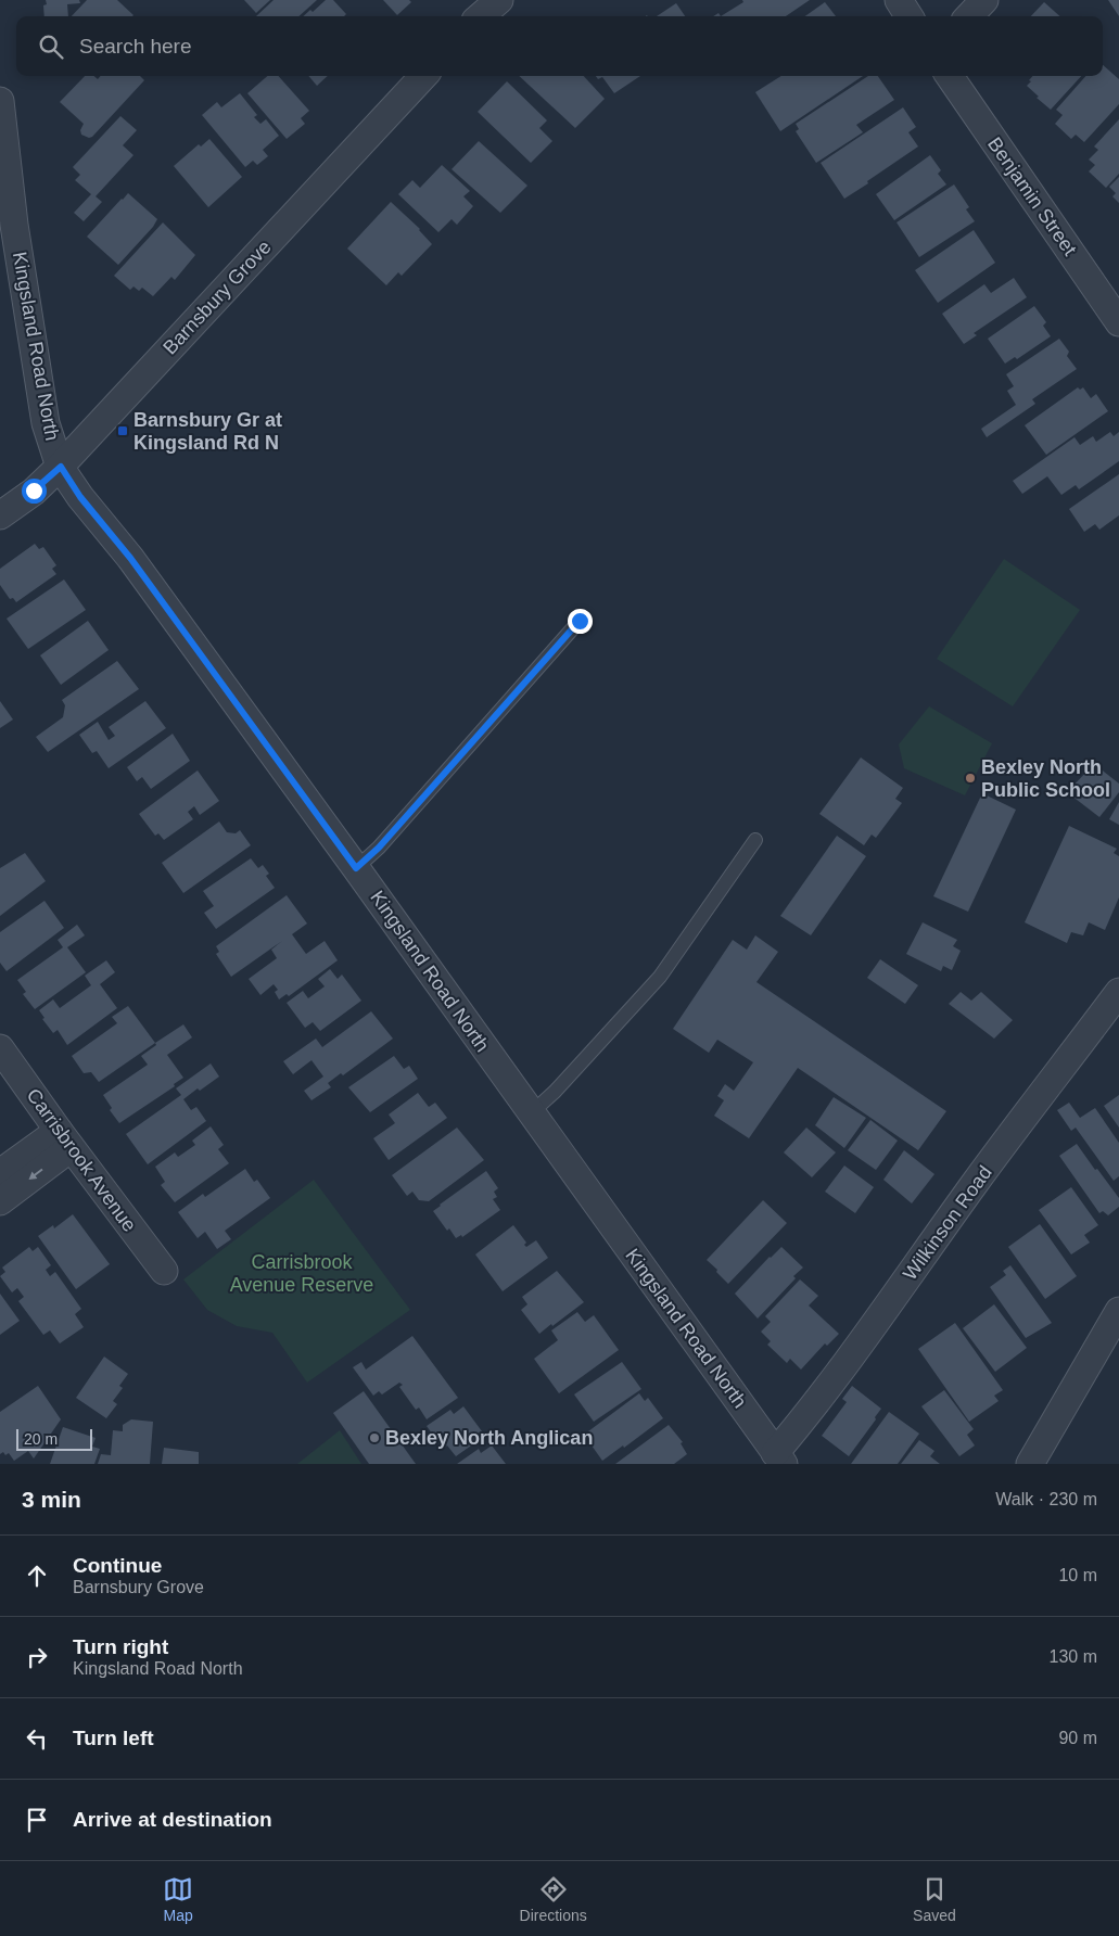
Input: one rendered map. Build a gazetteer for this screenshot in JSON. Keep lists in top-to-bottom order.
{
  "streets": {
    "street": [
      "Benjamin Street",
      "Barnsbury Grove",
      "Kingsland Road North",
      "Carrisbrook Avenue",
      "Wilkinson Road"
    ]
  },
  "crossings": [
    ["Barnsbury Grove", "Kingsland Road North"],
    ["Kingsland Road North", "Wilkinson Road"]
  ],
  "parks": ["Carrisbrook Avenue Reserve"],
  "places": {
    "transit": ["Barnsbury Gr at Kingsland Rd N"],
    "other": ["Bexley North Public School", "Bexley North Anglican"]
  },
  "scale_bar": "20 m",
  "page": {
    "search": "Search here",
    "scale": "20 m",
    "heading": ["3 min", "Walk · 230 m"],
    "list": [
      ["Continue", "Barnsbury Grove", "10 m"],
      ["Turn right", "Kingsland Road North", "130 m"],
      ["Turn left", "90 m"],
      "Arrive at destination"
    ],
    "nav": ["Map", "Directions", "Saved"]
  }
}
